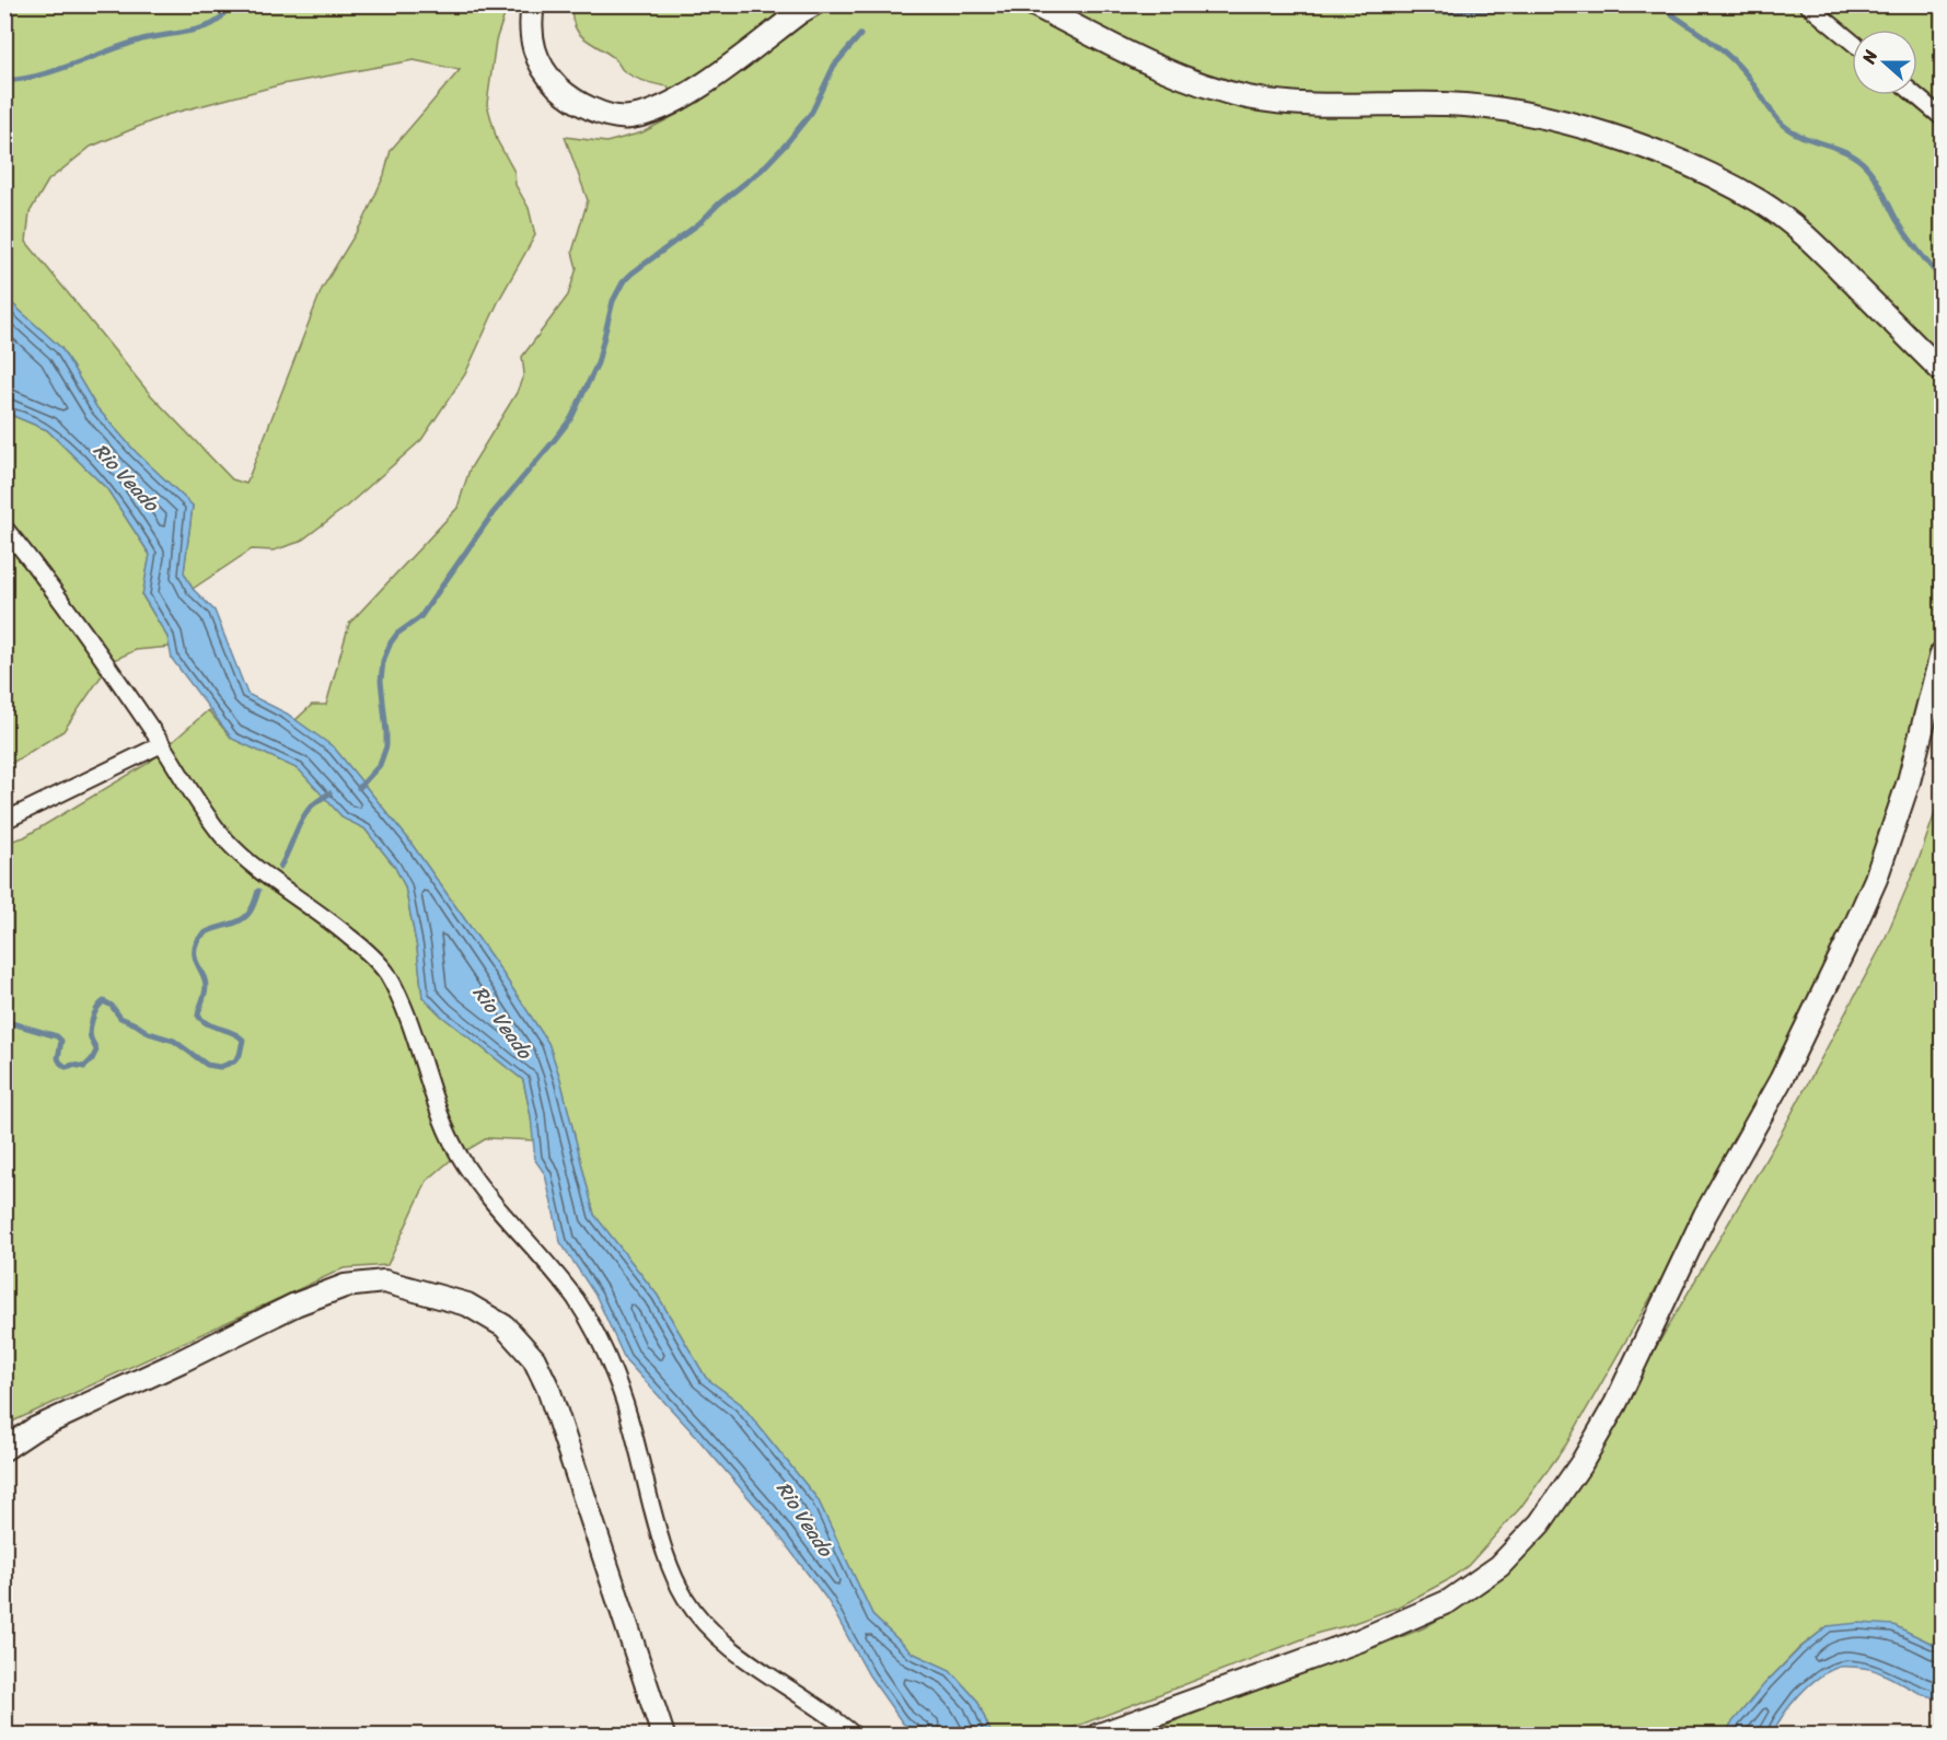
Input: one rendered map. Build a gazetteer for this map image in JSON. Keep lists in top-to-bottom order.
{
  "water": ["Rio Veado"],
  "north": "left"
}
